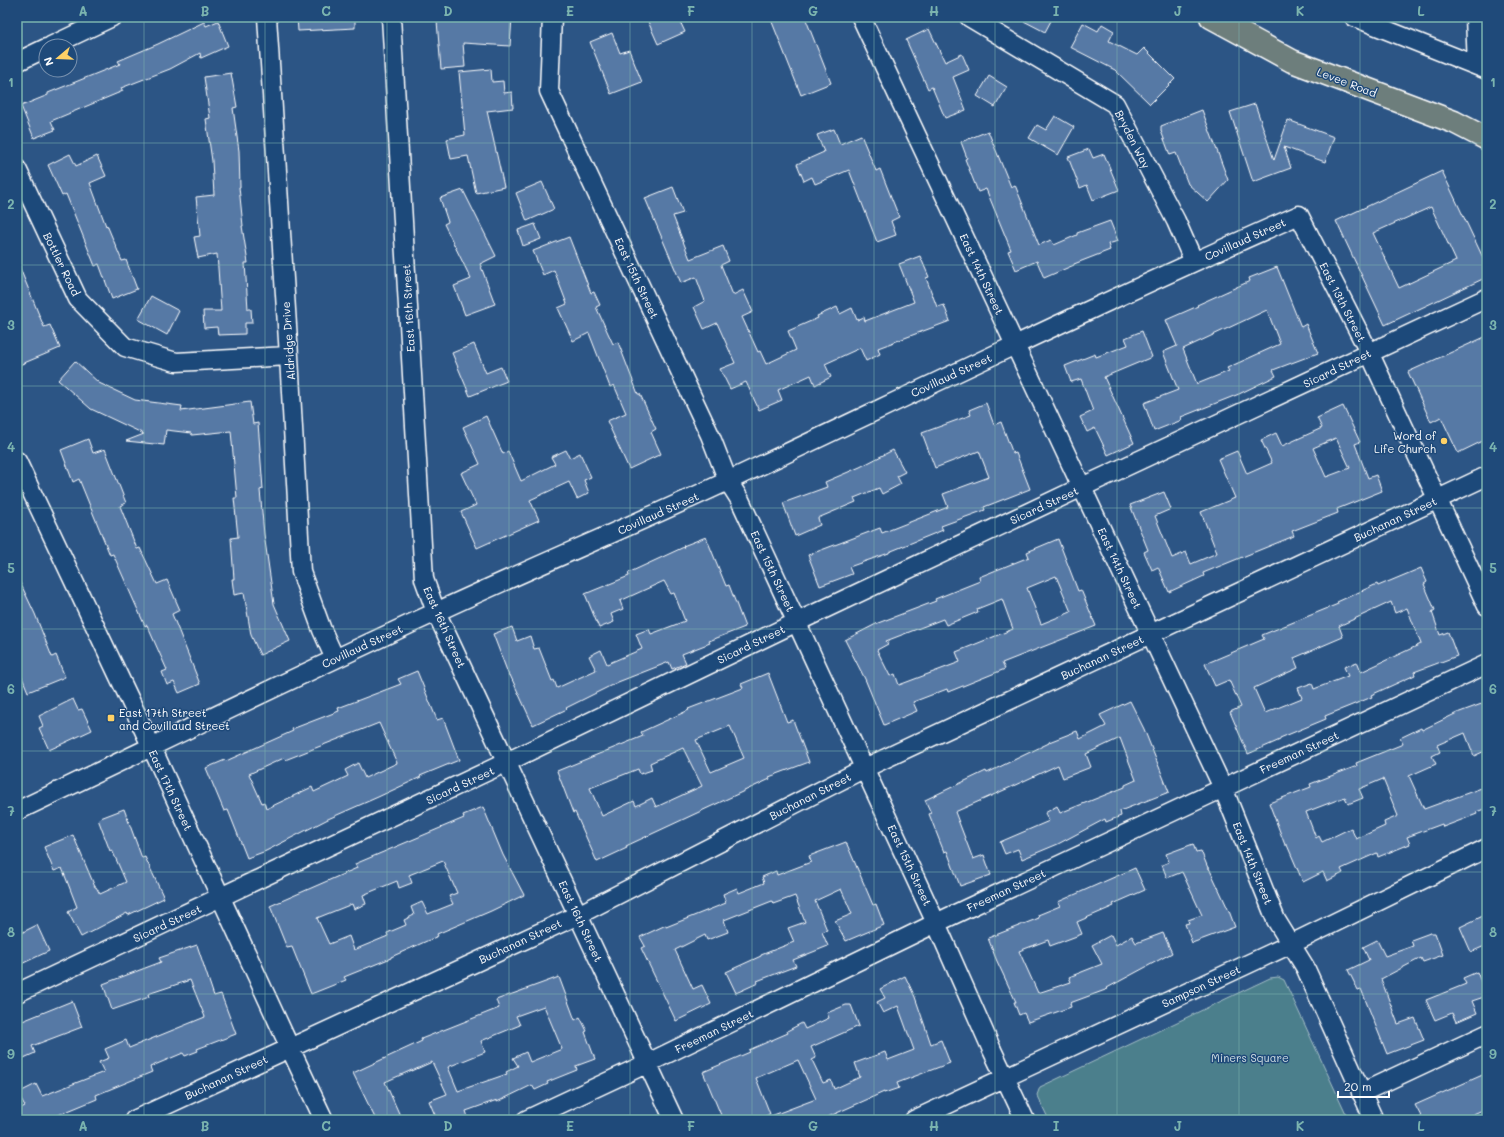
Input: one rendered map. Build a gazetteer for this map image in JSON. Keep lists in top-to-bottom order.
{
  "streets": {
    "highway": ["Levee Road"],
    "street": [
      "Bryden Way",
      "Covillaud Street",
      "Bottler Road",
      "East 14th Street",
      "East 15th Street",
      "East 13th Street",
      "East 16th Street",
      "Aldridge Drive",
      "Sicard Street",
      "Buchanan Street",
      "Freeman Street",
      "East 17th Street",
      "Sampson Street"
    ]
  },
  "crossings": [
    ["Bryden Way", "Covillaud Street"],
    ["Covillaud Street", "East 14th Street"],
    ["Covillaud Street", "East 15th Street"],
    ["Covillaud Street", "East 13th Street"],
    ["Covillaud Street", "East 16th Street"],
    ["Covillaud Street", "Aldridge Drive"],
    ["Covillaud Street", "East 17th Street"],
    ["Bottler Road", "Aldridge Drive"],
    ["East 14th Street", "Sicard Street"],
    ["East 14th Street", "Buchanan Street"],
    ["East 14th Street", "Freeman Street"],
    ["East 14th Street", "Sampson Street"],
    ["East 15th Street", "Sicard Street"],
    ["East 15th Street", "Buchanan Street"],
    ["East 15th Street", "Freeman Street"],
    ["East 15th Street", "Sampson Street"],
    ["East 13th Street", "Sicard Street"],
    ["East 13th Street", "Buchanan Street"],
    ["East 16th Street", "Sicard Street"],
    ["East 16th Street", "Buchanan Street"],
    ["East 16th Street", "Freeman Street"],
    ["Sicard Street", "East 17th Street"],
    ["Buchanan Street", "East 17th Street"]
  ],
  "parks": ["Miners Square"],
  "places": {
    "other": ["Word of Life Church"],
    "transit": ["East 17th Street and Covillaud Street"]
  },
  "scale_bar": "20 m",
  "north": "left",
  "grid": {
    "columns": [
      "A",
      "B",
      "C",
      "D",
      "E",
      "F",
      "G",
      "H",
      "I",
      "J",
      "K",
      "L"
    ],
    "rows": [
      "1",
      "2",
      "3",
      "4",
      "5",
      "6",
      "7",
      "8",
      "9"
    ]
  }
}
